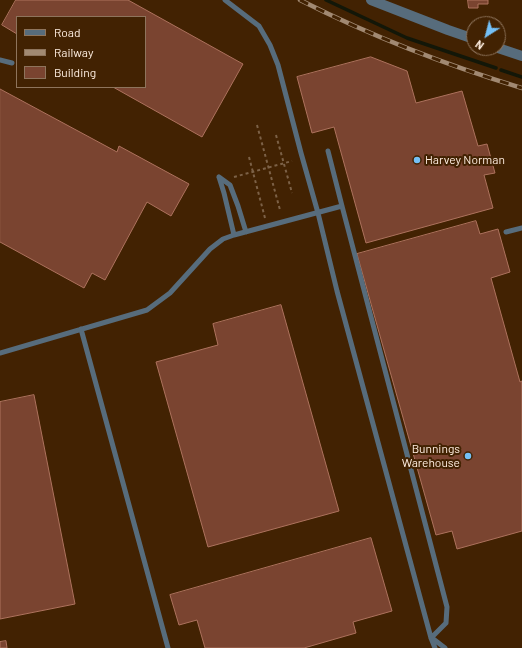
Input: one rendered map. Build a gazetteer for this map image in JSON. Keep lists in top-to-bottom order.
{
  "places": ["Harvey Norman", "Bunnings Warehouse"],
  "legend": ["Road", "Railway", "Building"],
  "north": "bottom left"
}
